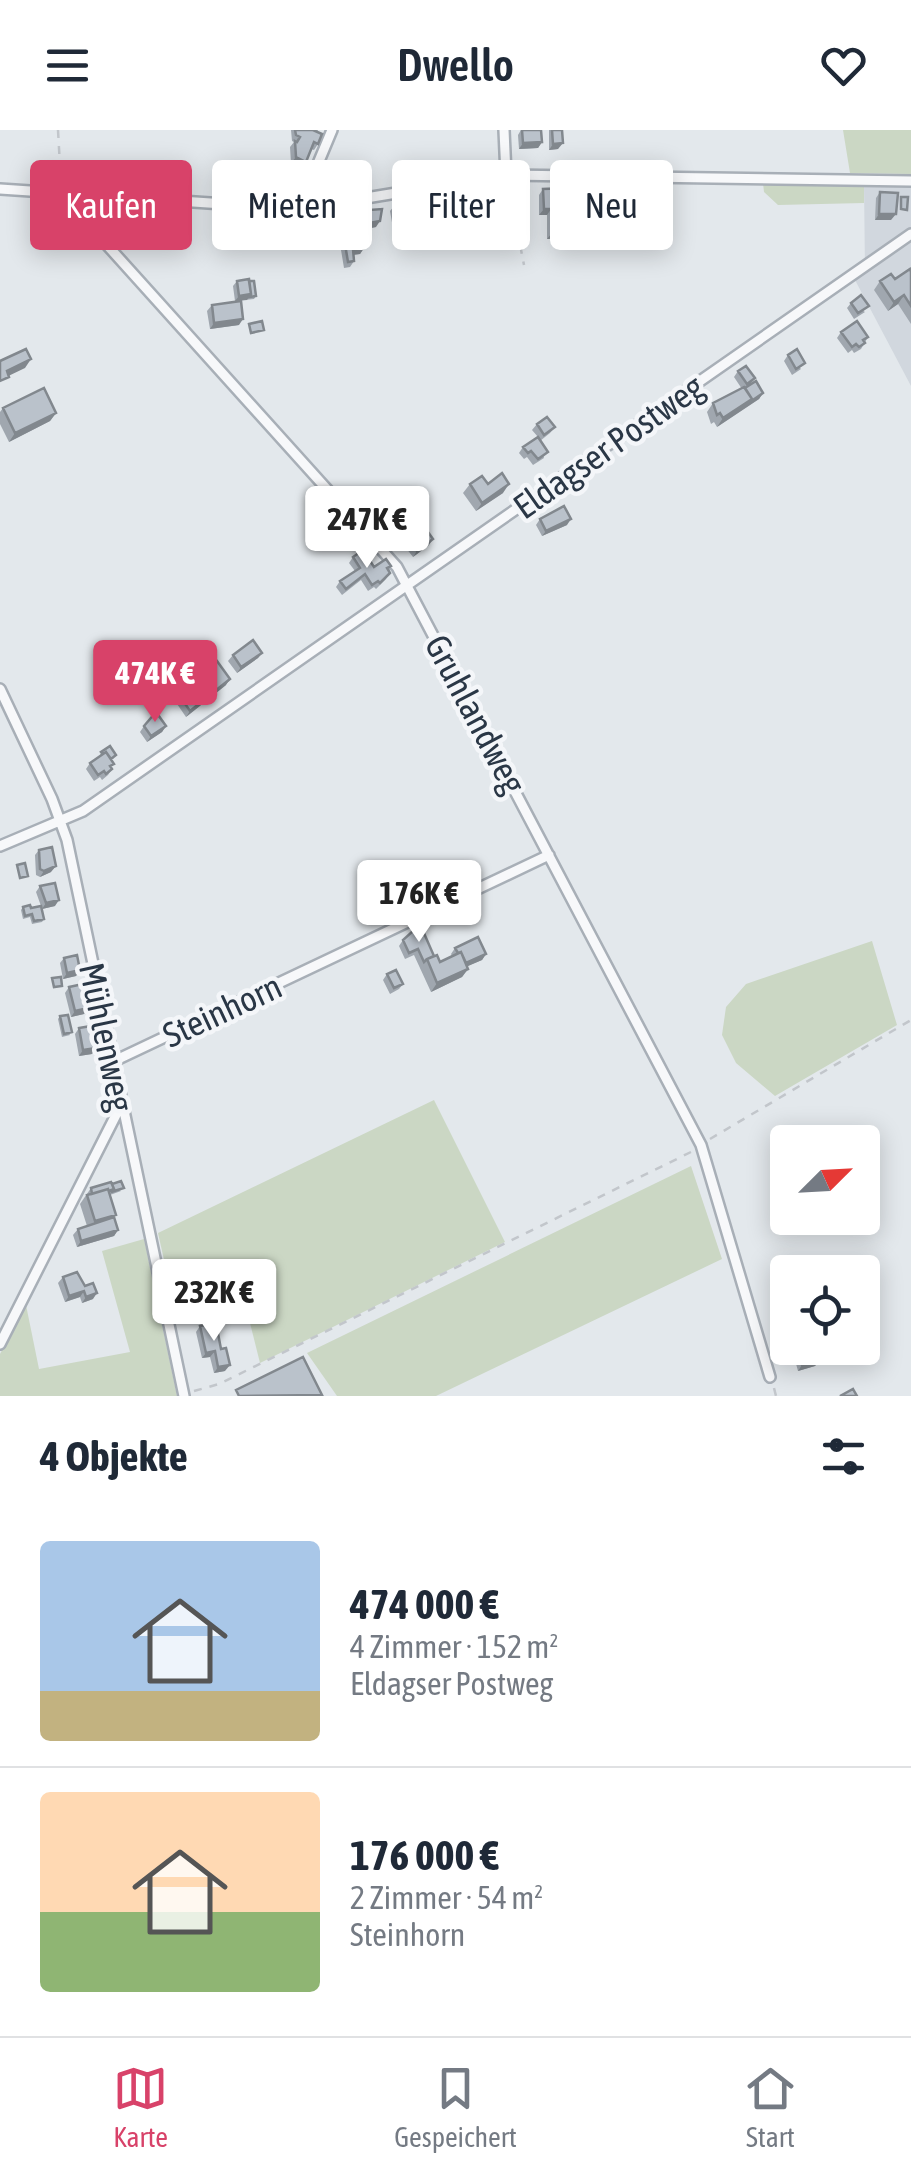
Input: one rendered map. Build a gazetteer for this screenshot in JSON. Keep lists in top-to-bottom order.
{
  "streets": {
    "street": [
      "Eldagser Postweg",
      "Gruhlandweg",
      "Steinhorn",
      "Mühlenweg"
    ]
  },
  "crossings": [
    ["Eldagser Postweg", "Gruhlandweg"],
    ["Eldagser Postweg", "Mühlenweg"],
    ["Gruhlandweg", "Steinhorn"],
    ["Steinhorn", "Mühlenweg"]
  ],
  "north": "top right",
  "page": {
    "header": "Dwello",
    "chip": [
      "Kaufen",
      "Mieten",
      "Filter",
      "Neu"
    ],
    "price": [
      "247K €",
      "474K €",
      "176K €",
      "232K €"
    ],
    "heading": "4 Objekte",
    "list": [
      {
        "name": "474 000 €",
        "note": "4 Zimmer · 152 m² · Eldagser Postweg"
      },
      {
        "name": "176 000 €",
        "note": "2 Zimmer · 54 m² · Steinhorn"
      }
    ],
    "tabs": ["Karte", "Gespeichert", "Start"]
  }
}
